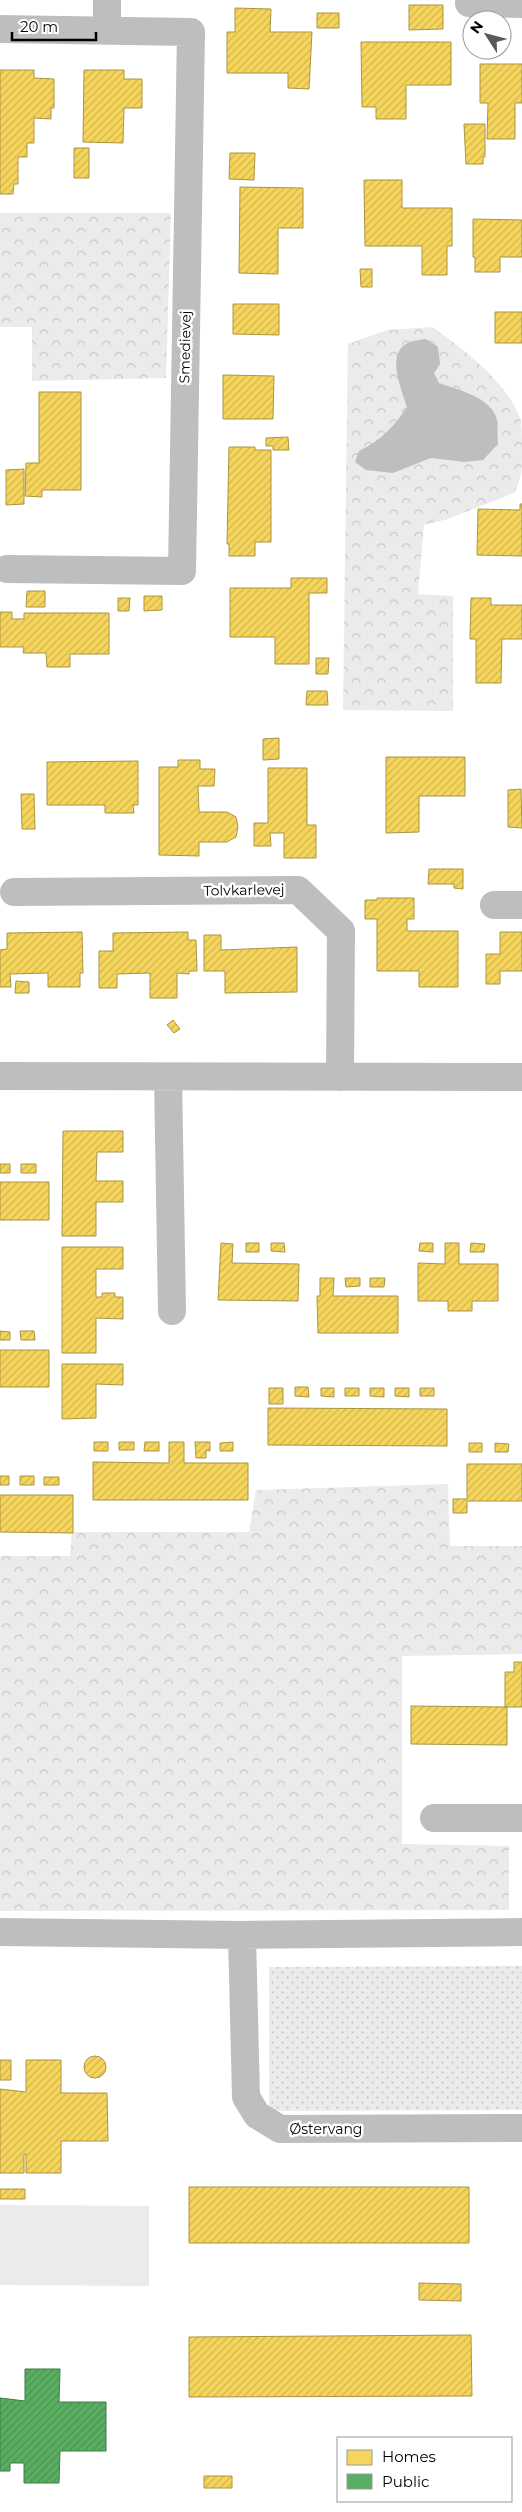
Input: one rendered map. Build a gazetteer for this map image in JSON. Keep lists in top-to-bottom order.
{
  "streets": {
    "street": ["Smedievej", "Tolvkarlevej", "Østervang"]
  },
  "legend": ["Homes", "Public"],
  "scale_bar": "20 m",
  "north": "top left"
}
